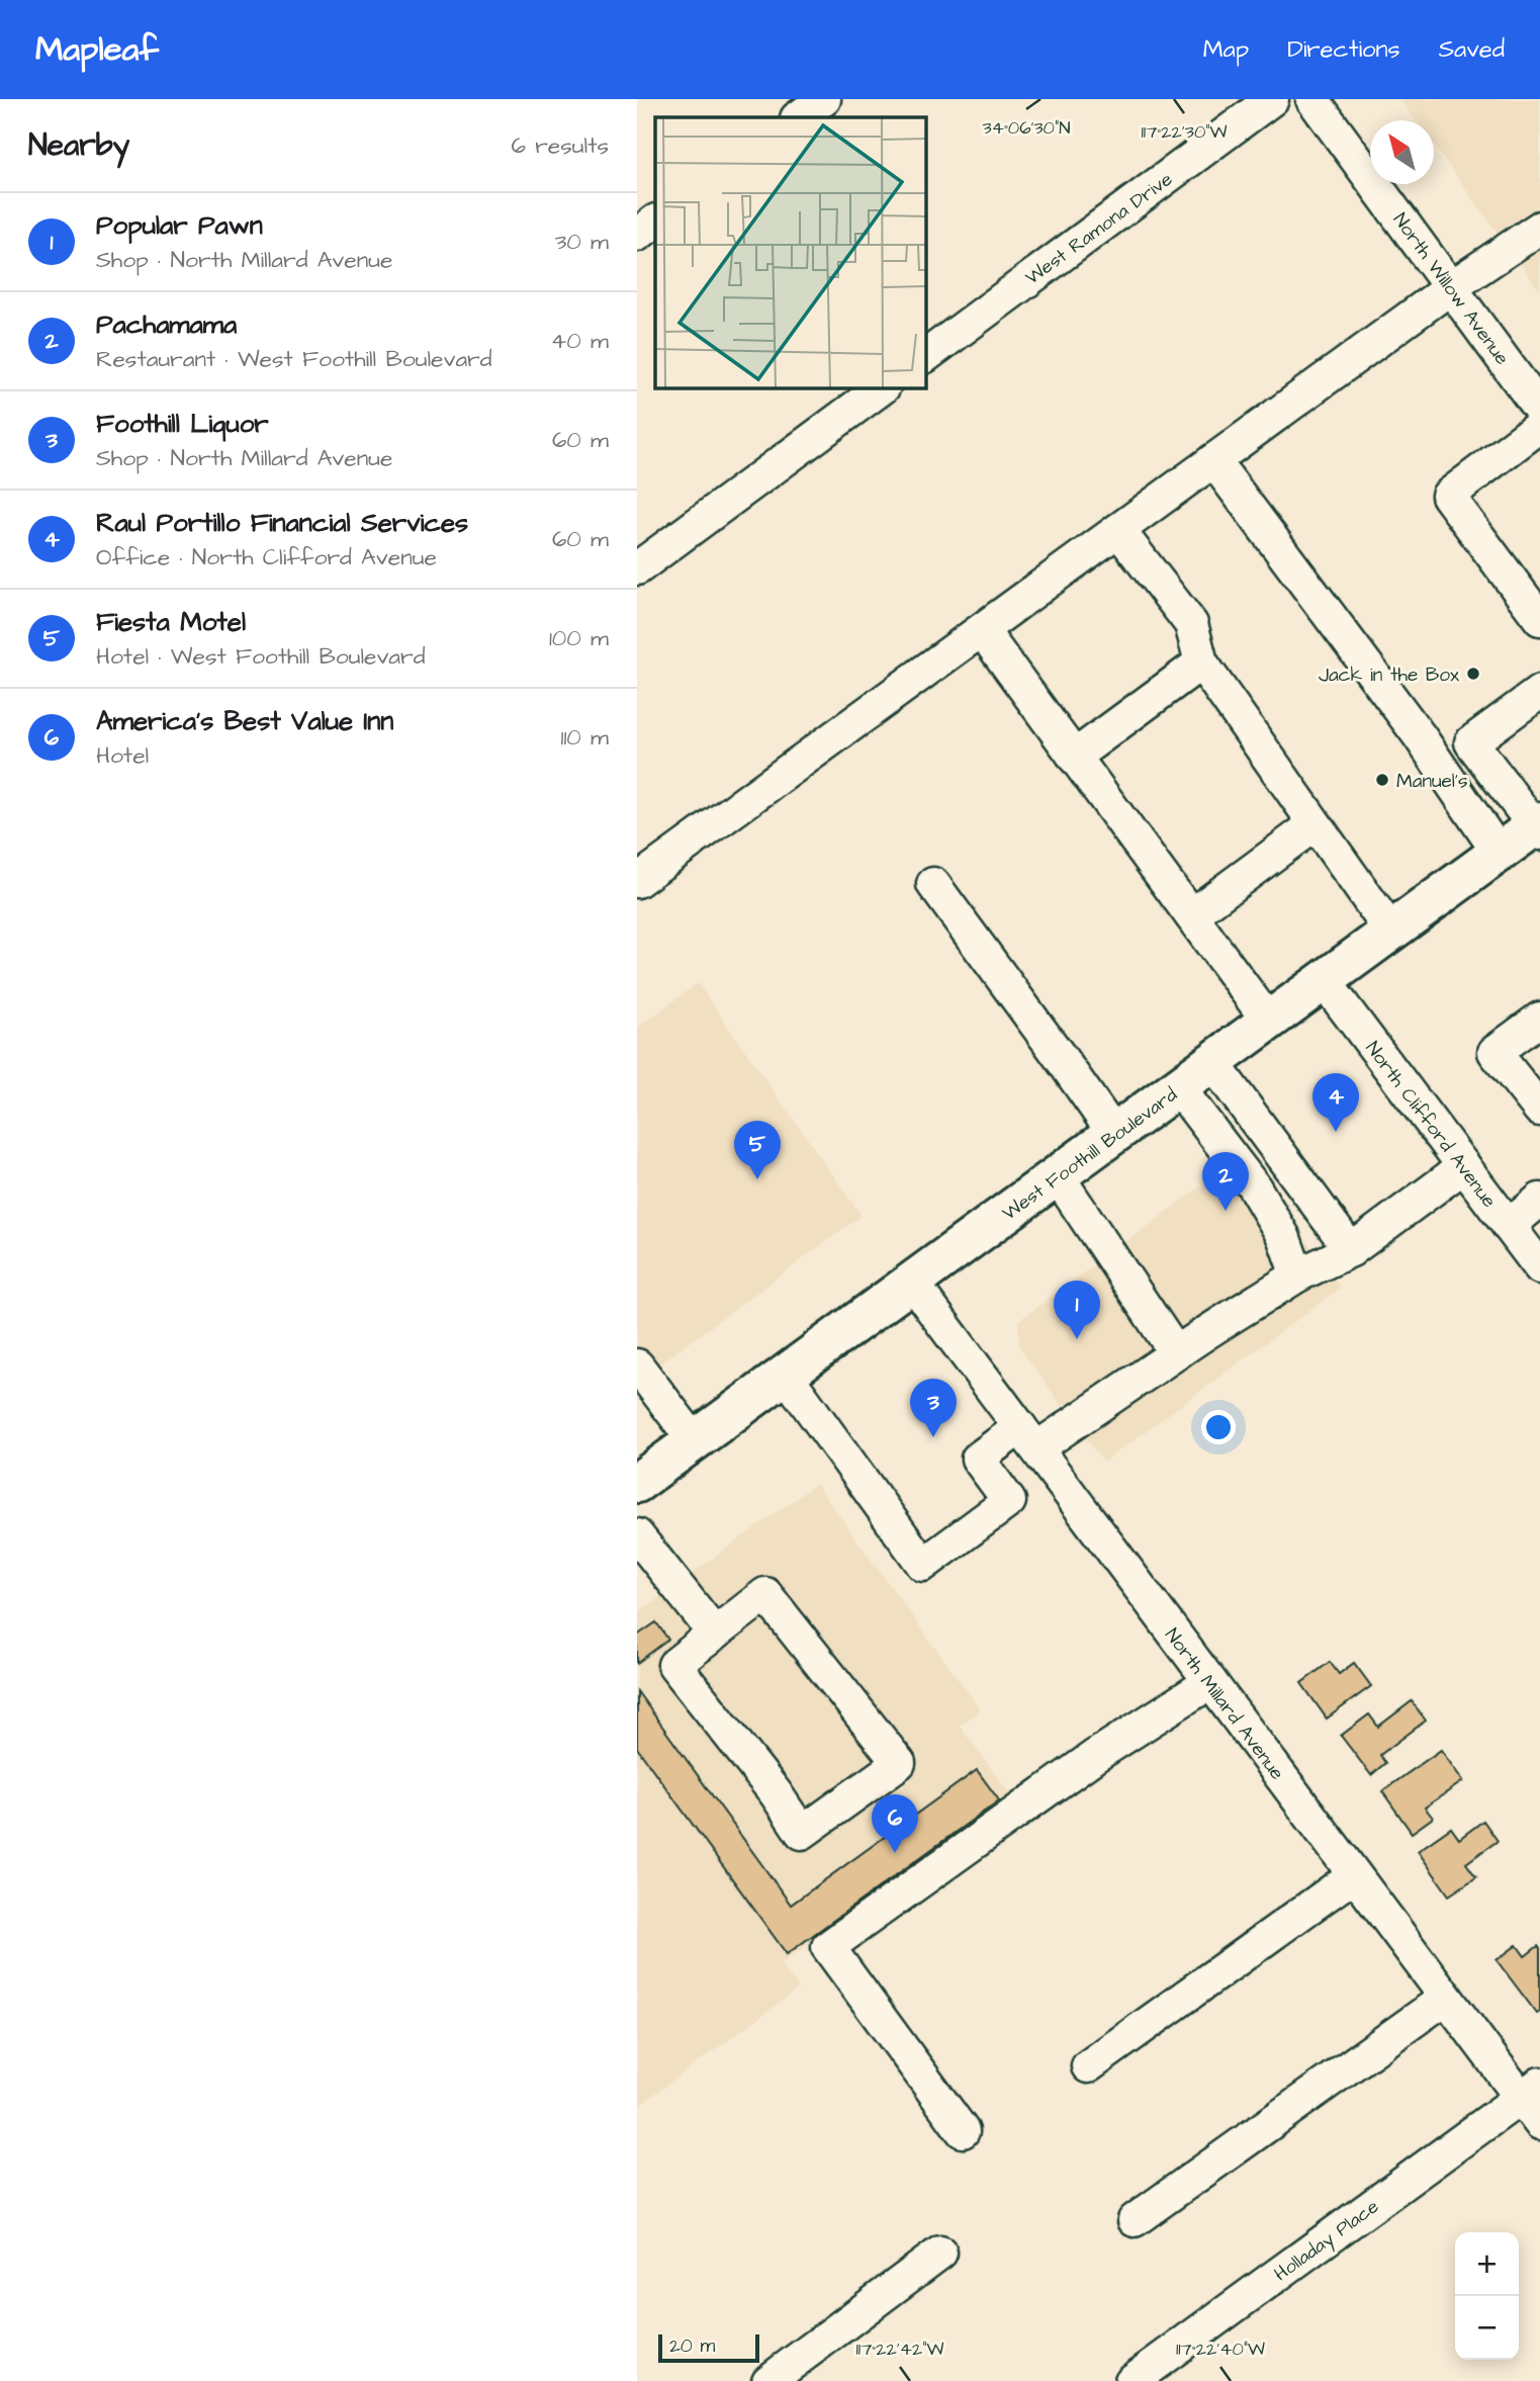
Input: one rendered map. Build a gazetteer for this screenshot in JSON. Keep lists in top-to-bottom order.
{
  "streets": {
    "main road": ["West Foothill Boulevard"],
    "street": [
      "West Ramona Drive",
      "North Willow Avenue",
      "North Clifford Avenue",
      "North Millard Avenue",
      "Holladay Place"
    ]
  },
  "crossings": [
    ["North Clifford Avenue", "West Foothill Boulevard"],
    ["West Foothill Boulevard", "North Millard Avenue"],
    ["North Millard Avenue", "Holladay Place"]
  ],
  "places": ["Jack in the Box", "Manuel's"],
  "scale_bar": "20 m",
  "north": "top left",
  "page": {
    "header": "Mapleaf",
    "nav": ["Map", "Directions", "Saved"],
    "heading": ["Nearby", "6 results"],
    "list": [
      {
        "mark": "1",
        "name": "Popular Pawn",
        "note": "Shop · North Millard Avenue",
        "value": "30 m"
      },
      {
        "mark": "2",
        "name": "Pachamama",
        "note": "Restaurant · West Foothill Boulevard",
        "value": "40 m"
      },
      {
        "mark": "3",
        "name": "Foothill Liquor",
        "note": "Shop · North Millard Avenue",
        "value": "60 m"
      },
      {
        "mark": "4",
        "name": "Raul Portillo Financial Services",
        "note": "Office · North Clifford Avenue",
        "value": "60 m"
      },
      {
        "mark": "5",
        "name": "Fiesta Motel",
        "note": "Hotel · West Foothill Boulevard",
        "value": "100 m"
      },
      {
        "mark": "6",
        "name": "America's Best Value Inn",
        "note": "Hotel",
        "value": "110 m"
      }
    ],
    "pins": [
      "4",
      "5",
      "2",
      "1",
      "3",
      "6"
    ],
    "map_buttons": ["+", "−"],
    "scale": "20 m"
  },
  "coordinates": [
    "34°06'30\"N",
    "117°22'30\"W",
    "117°22'42\"W",
    "117°22'40\"W"
  ]
}
